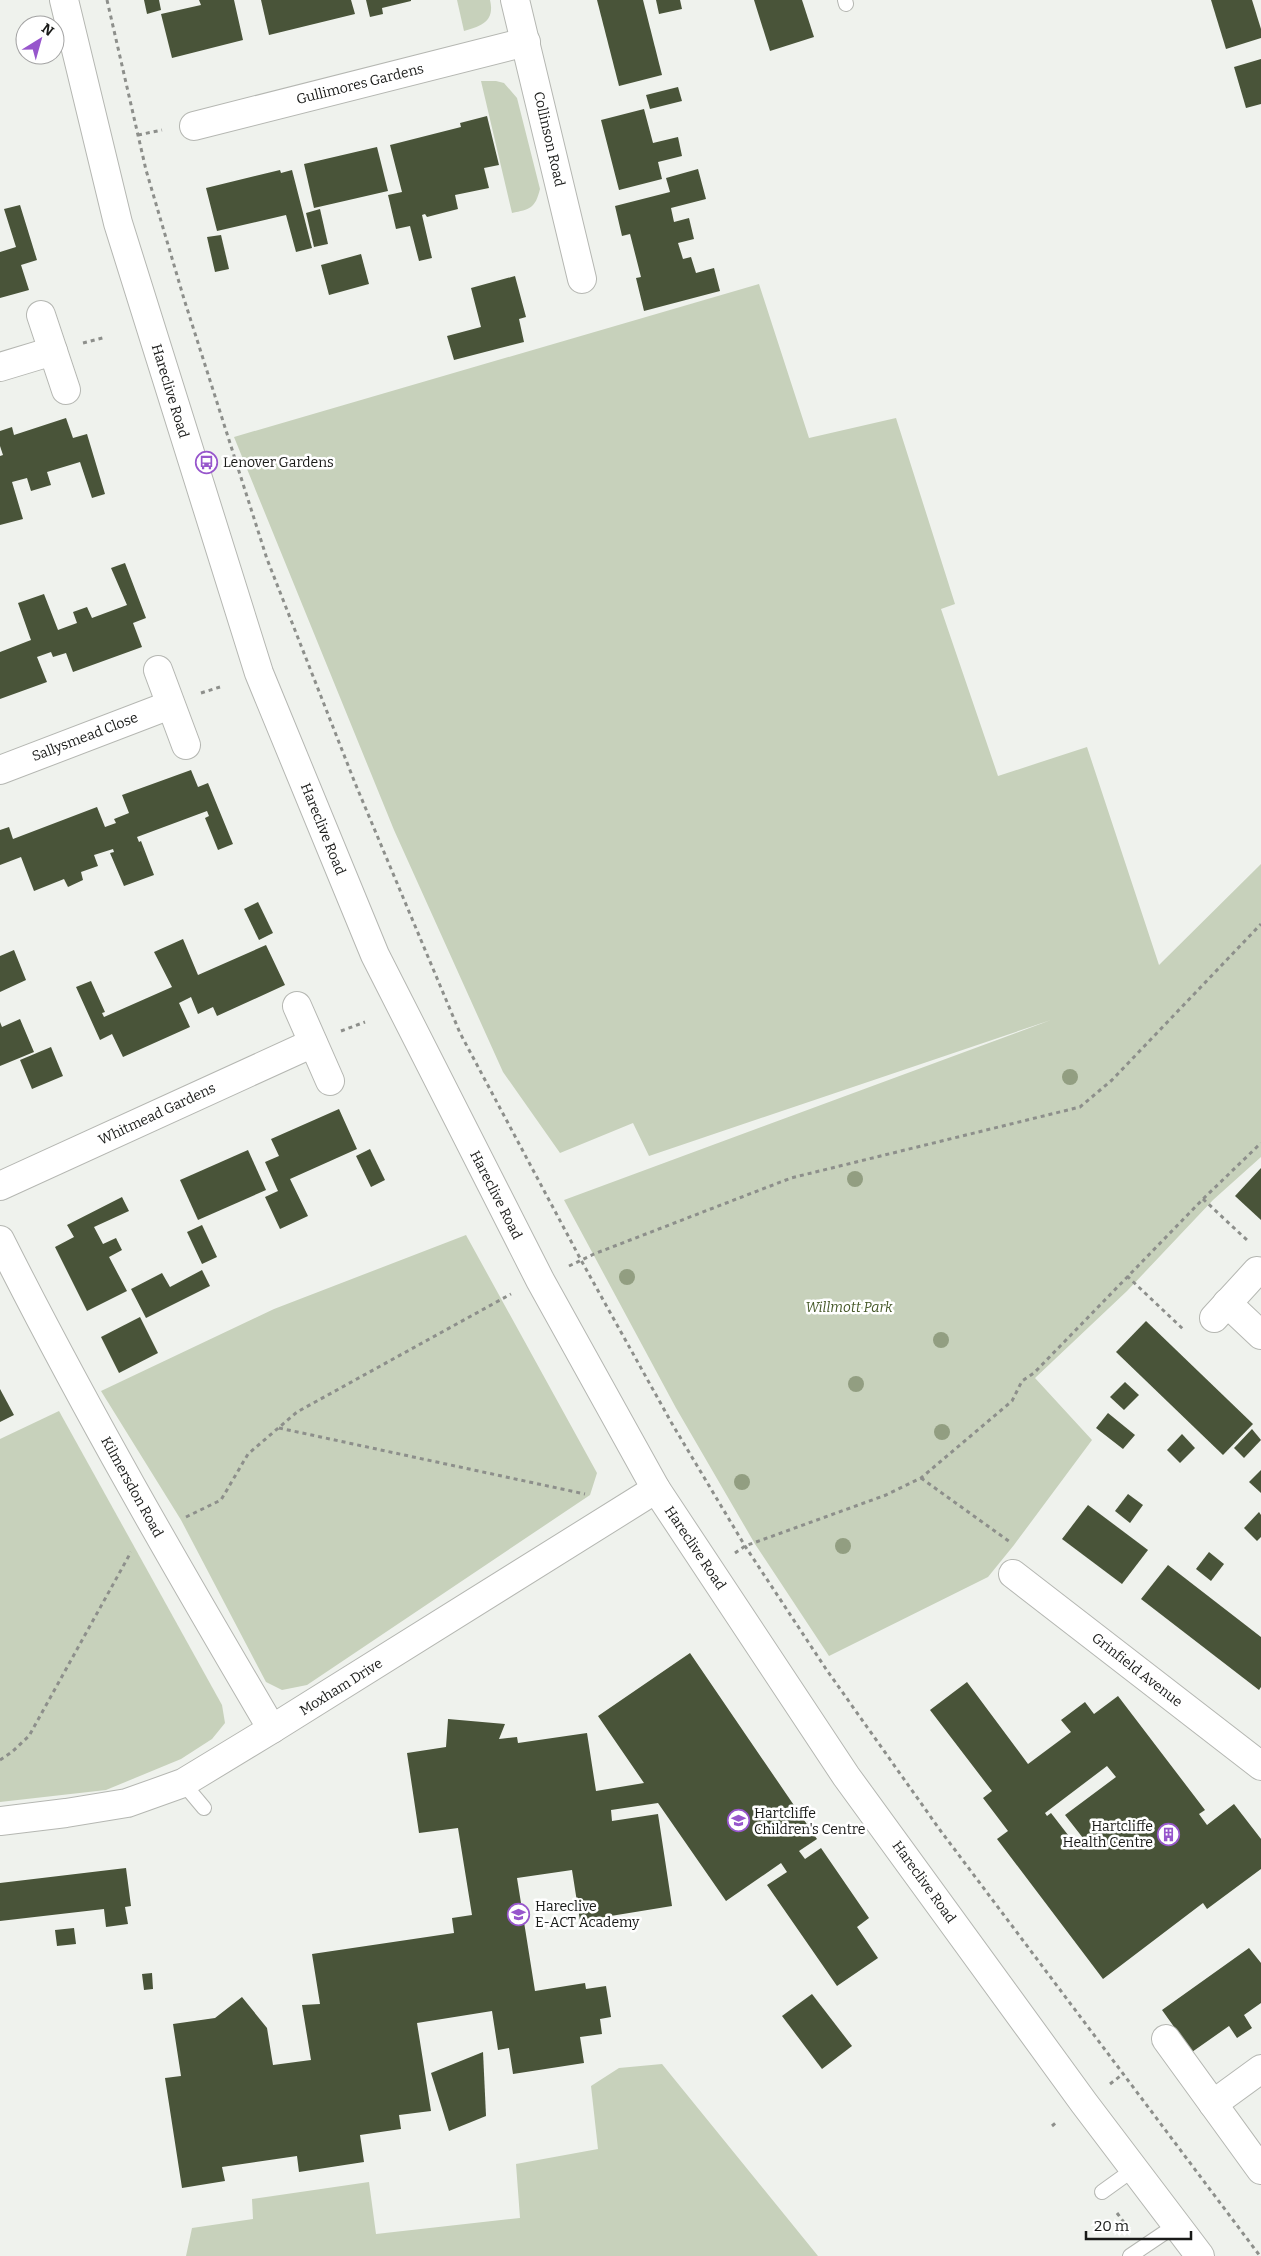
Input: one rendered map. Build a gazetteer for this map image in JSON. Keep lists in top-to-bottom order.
{
  "streets": {
    "street": [
      "Gullimores Gardens",
      "Collinson Road",
      "Hareclive Road",
      "Sallysmead Close",
      "Whitmead Gardens",
      "Kilmersdon Road",
      "Grinfield Avenue",
      "Moxham Drive"
    ]
  },
  "crossings": [
    ["Gullimores Gardens", "Collinson Road"],
    ["Hareclive Road", "Moxham Drive"],
    ["Kilmersdon Road", "Moxham Drive"]
  ],
  "parks": ["Willmott Park"],
  "places": {
    "bus stop": ["Lenover Gardens"],
    "school or university": ["Hartcliffe Children's Centre", "Hareclive E-ACT Academy"],
    "building": ["Hartcliffe Health Centre"]
  },
  "scale_bar": "20 m",
  "north": "top right"
}
